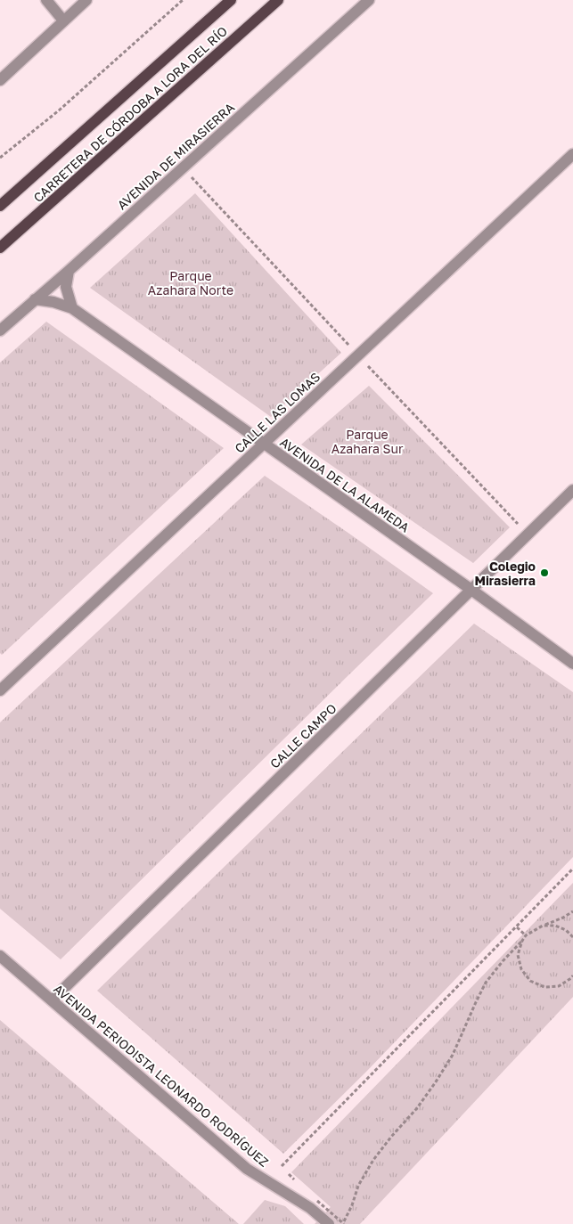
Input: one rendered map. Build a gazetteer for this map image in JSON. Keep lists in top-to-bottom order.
{
  "streets": {
    "main road": ["CARRETERA DE CÓRDOBA A LORA DEL RÍO"],
    "street": [
      "AVENIDA DE MIRASIERRA",
      "CALLE LAS LOMAS",
      "AVENIDA DE LA ALAMEDA",
      "CALLE CAMPO",
      "AVENIDA PERIODISTA LEONARDO RODRÍGUEZ"
    ]
  },
  "crossings": [
    ["AVENIDA DE MIRASIERRA", "AVENIDA DE LA ALAMEDA"],
    ["CALLE LAS LOMAS", "AVENIDA DE LA ALAMEDA"],
    ["AVENIDA DE LA ALAMEDA", "CALLE CAMPO"],
    ["CALLE CAMPO", "AVENIDA PERIODISTA LEONARDO RODRÍGUEZ"]
  ],
  "parks": ["Parque Azahara Norte", "Parque Azahara Sur"],
  "places": ["Colegio Mirasierra"]
}
